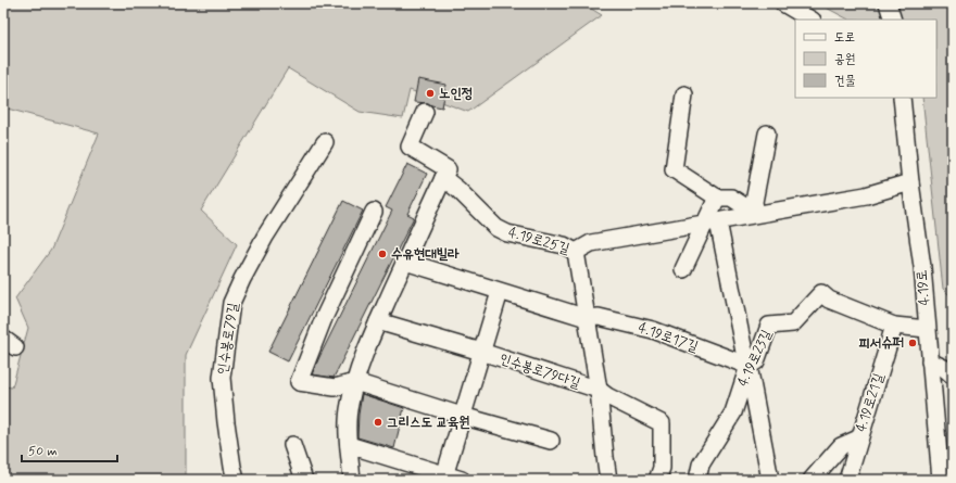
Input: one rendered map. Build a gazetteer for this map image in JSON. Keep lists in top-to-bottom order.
{
  "streets": {
    "street": [
      "4.19로25길",
      "4.19로",
      "4.19로17길",
      "인수봉로79길",
      "4.19로23길",
      "인수봉로79다길",
      "4.19로21길"
    ]
  },
  "crossings": [
    ["4.19로25길", "4.19로"],
    ["4.19로", "4.19로23길"],
    ["4.19로17길", "4.19로23길"],
    ["4.19로23길", "4.19로21길"]
  ],
  "places": [
    "노인정",
    "수유현대빌라",
    "피서슈퍼",
    "그리스도 교육원"
  ],
  "legend": ["도로", "공원", "건물"],
  "scale_bar": "50 m"
}
